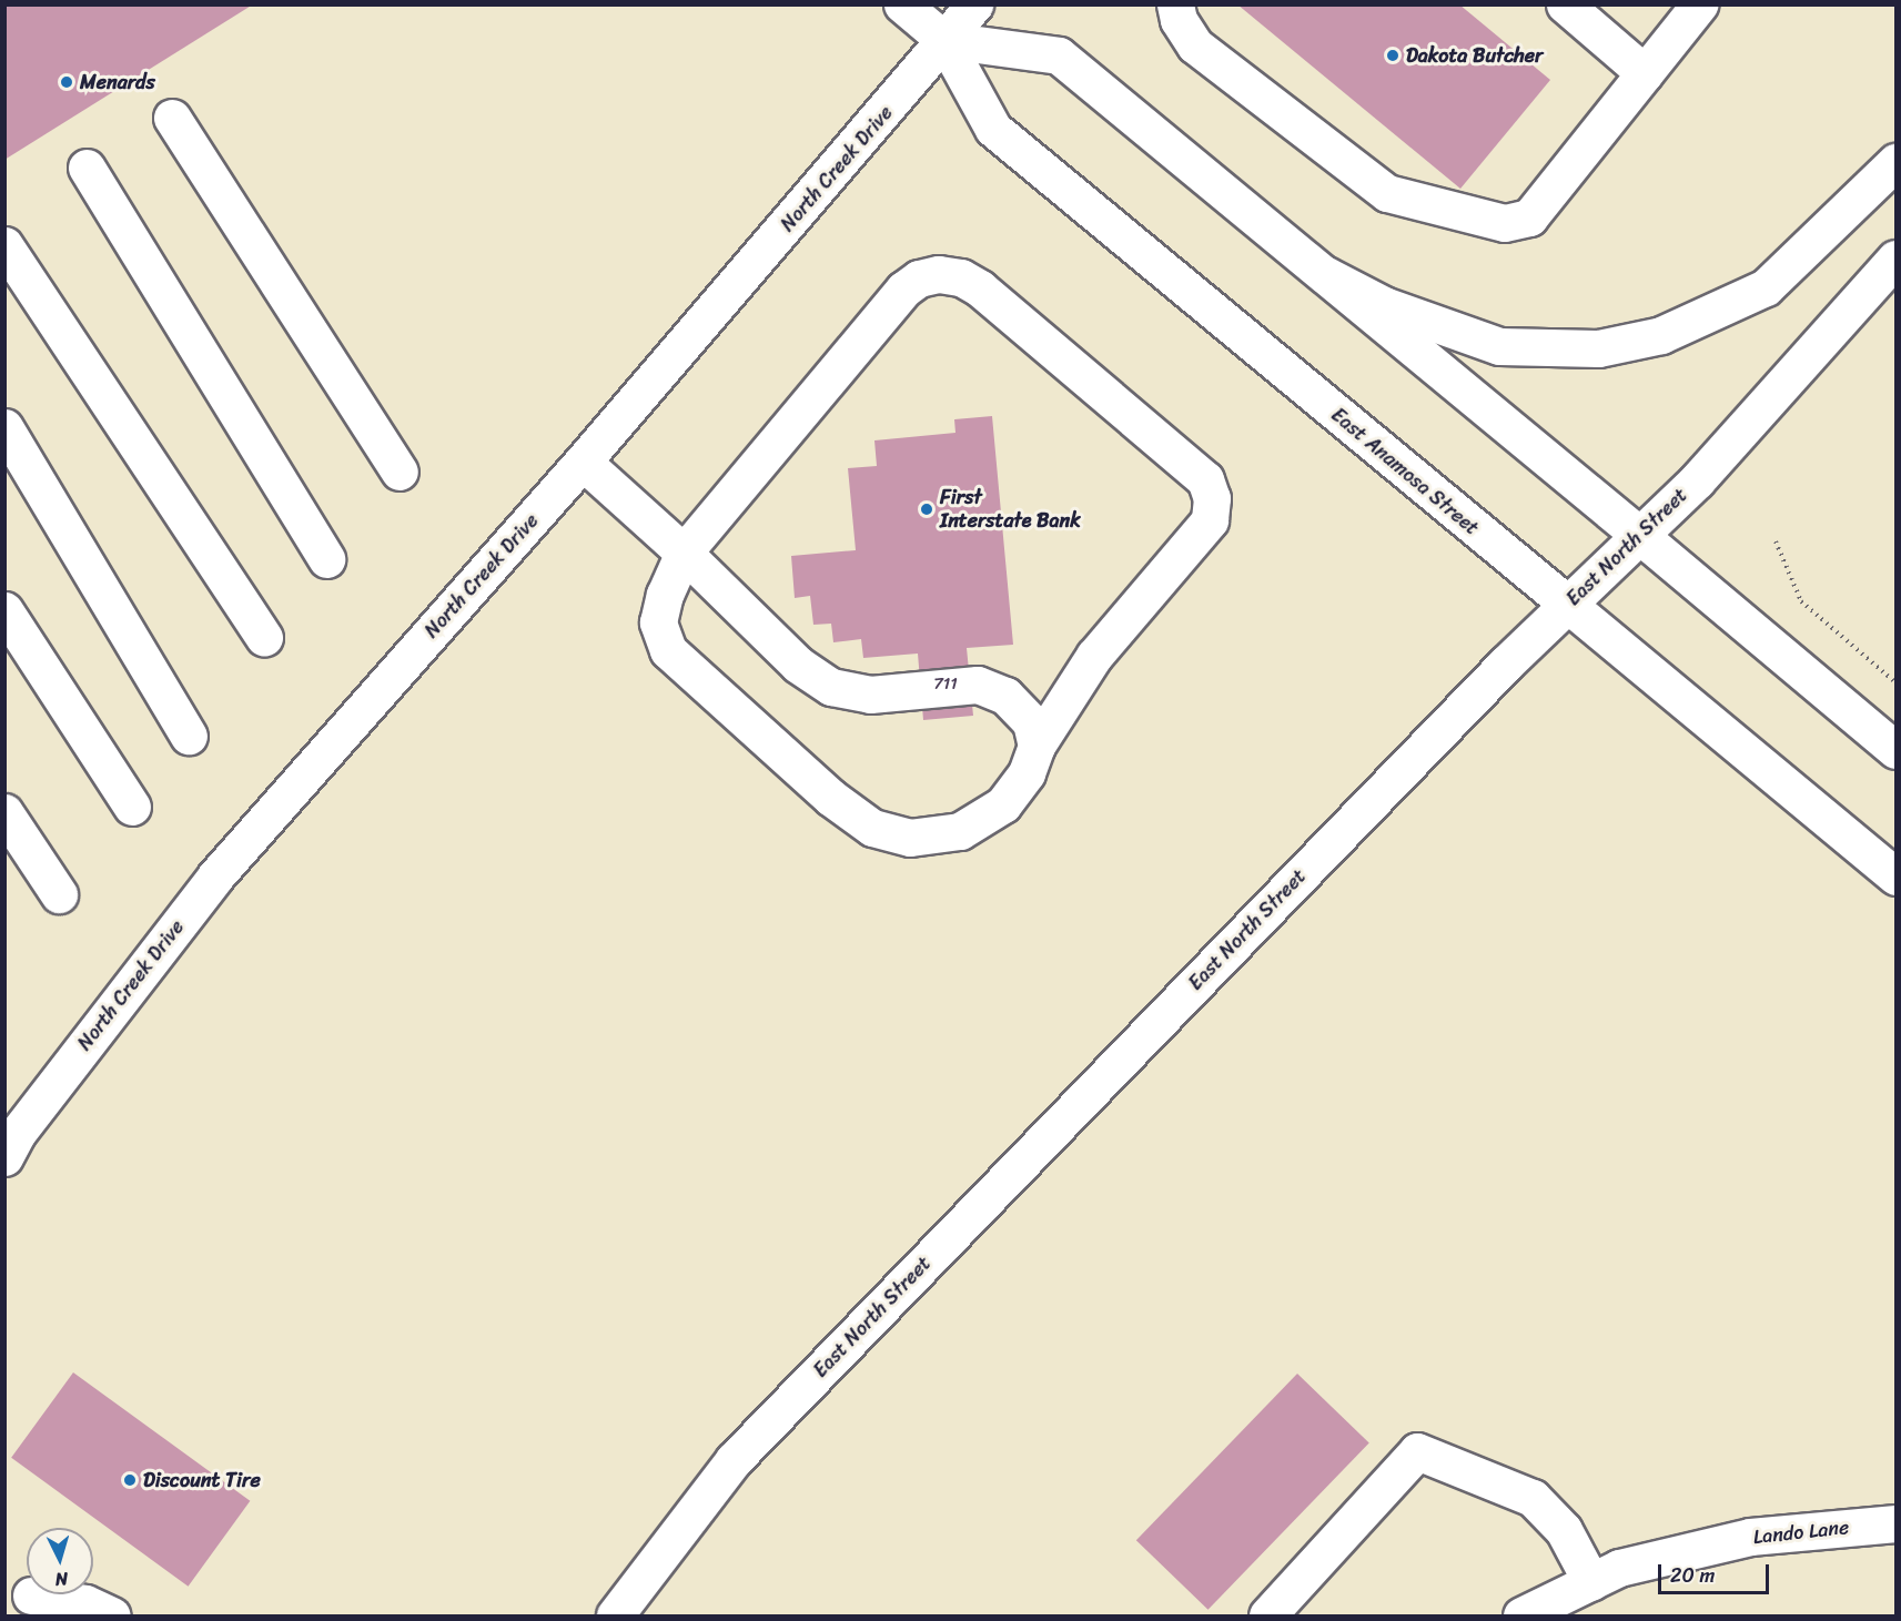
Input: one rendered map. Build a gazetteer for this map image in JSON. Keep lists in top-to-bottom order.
{
  "streets": {
    "street": [
      "North Creek Drive",
      "East Anamosa Street",
      "East North Street",
      "Lando Lane"
    ]
  },
  "crossings": [
    ["North Creek Drive", "East Anamosa Street"],
    ["East Anamosa Street", "East North Street"]
  ],
  "places": [
    "Dakota Butcher",
    "Menards",
    "First Interstate Bank",
    "Discount Tire"
  ],
  "house_numbers": ["711"],
  "scale_bar": "20 m",
  "north": "bottom"
}
